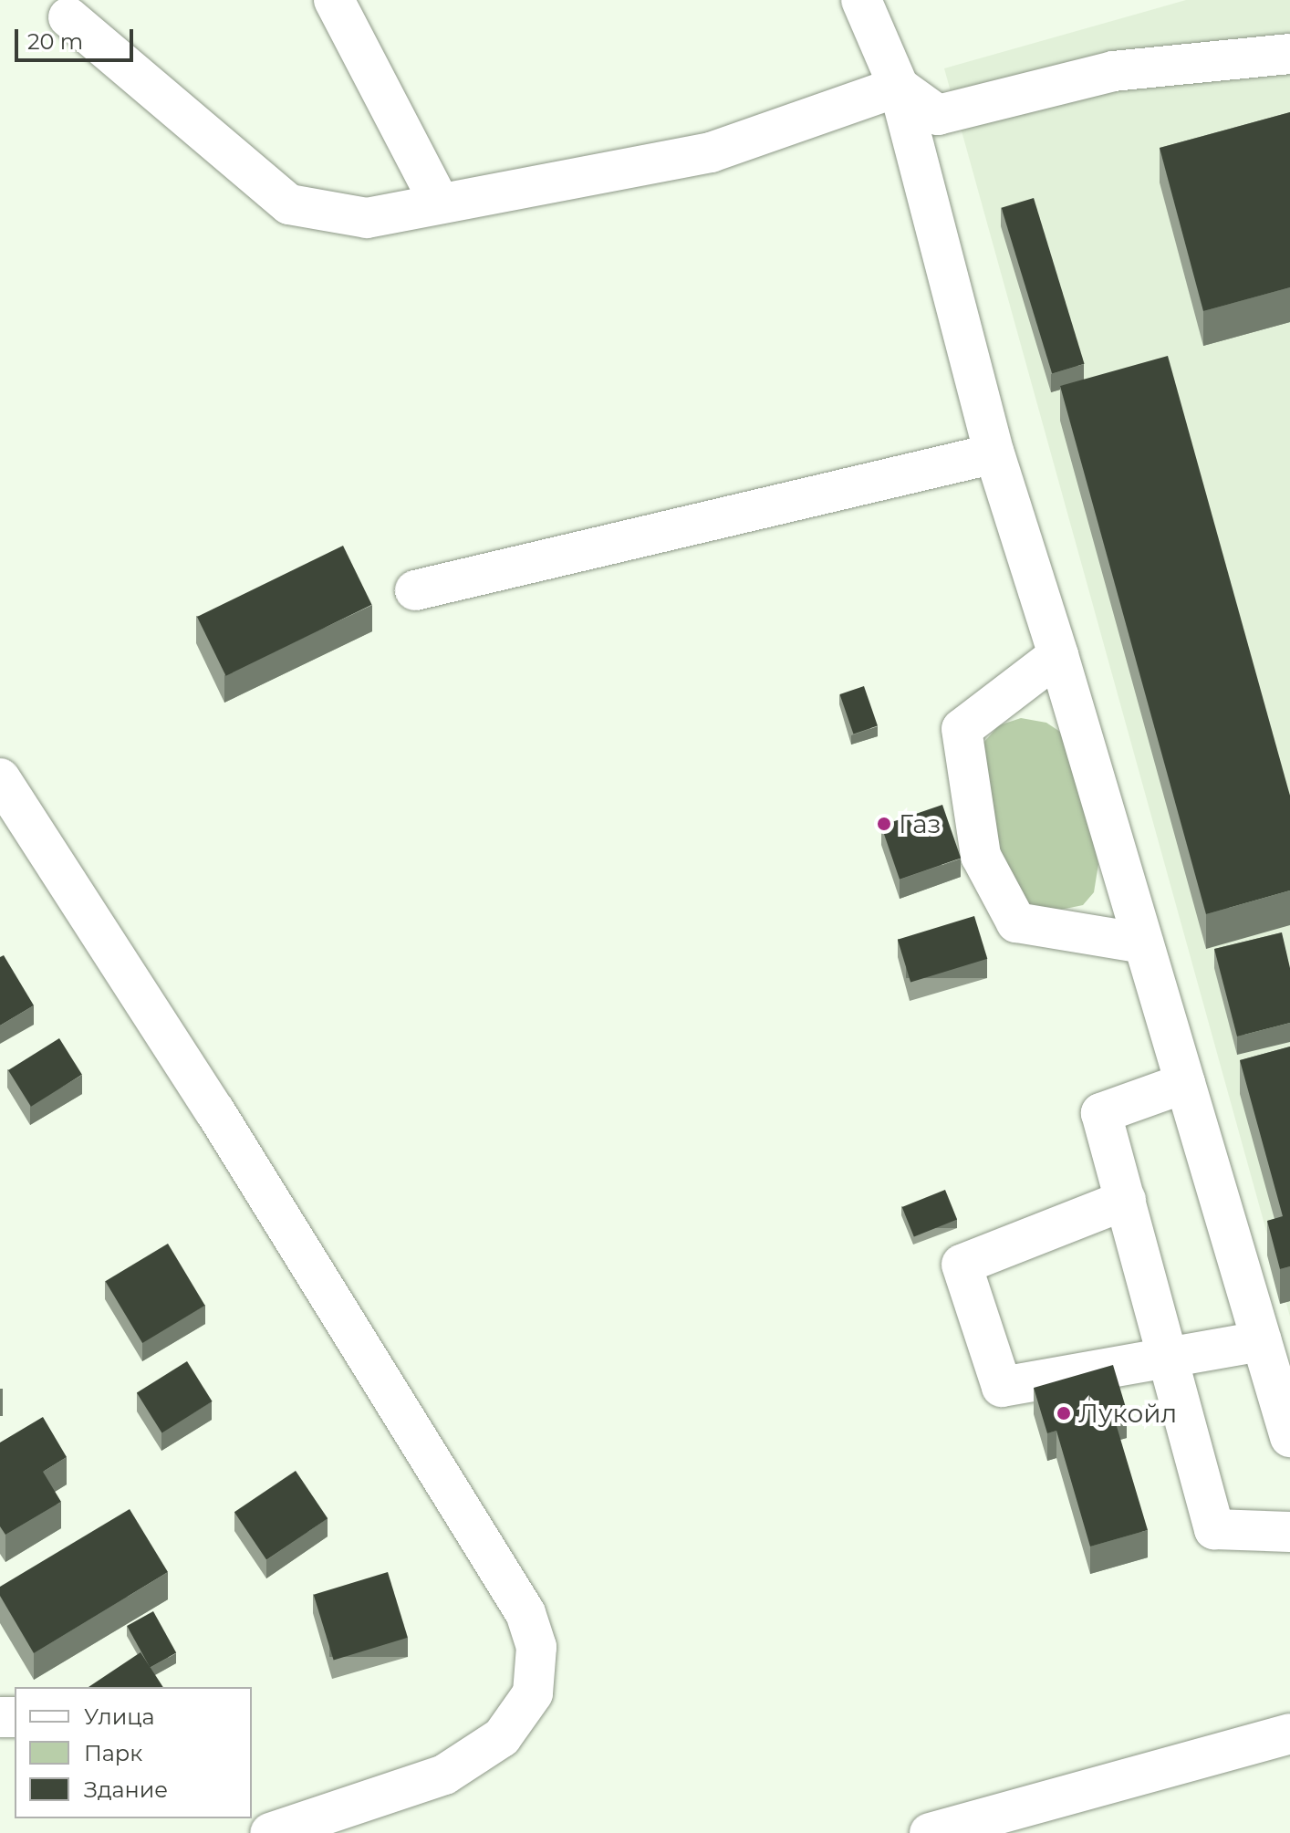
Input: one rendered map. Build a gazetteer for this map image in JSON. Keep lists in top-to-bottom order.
{
  "places": ["Газ", "Лукойл"],
  "legend": ["Улица", "Парк", "Здание"],
  "scale_bar": "20 m"
}
